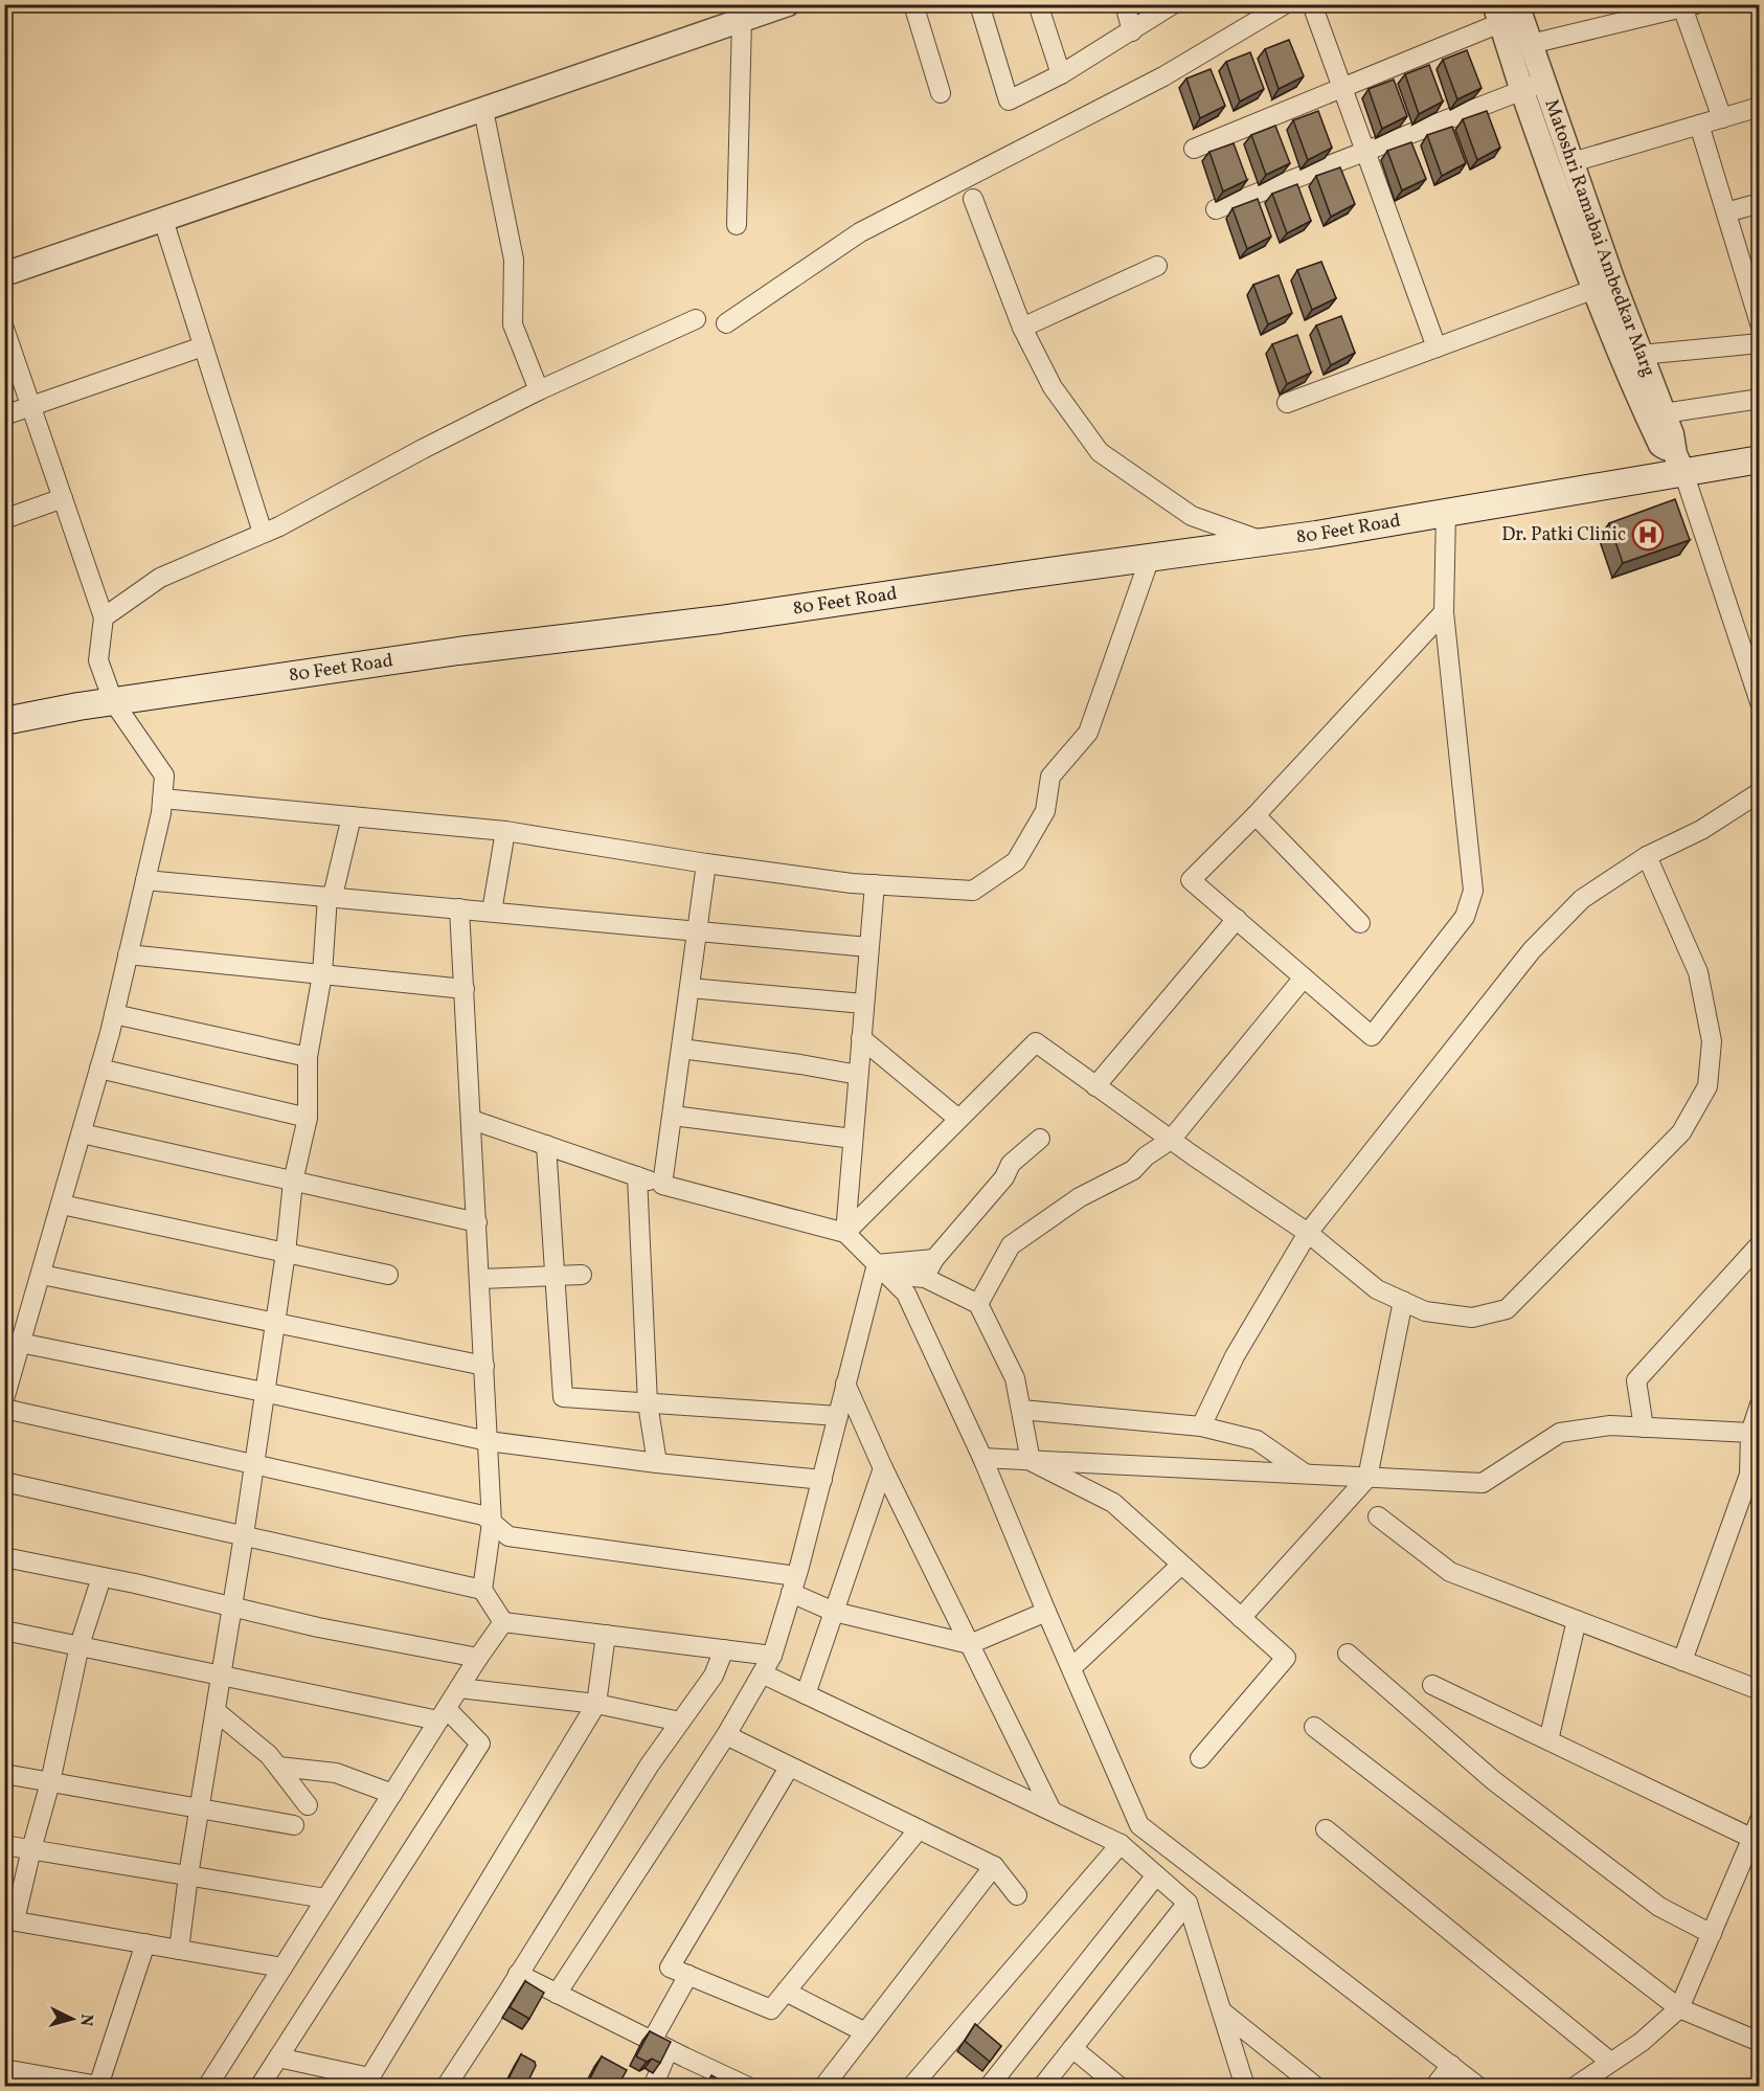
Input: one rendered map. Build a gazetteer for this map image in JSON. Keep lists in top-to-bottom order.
{
  "streets": {
    "main road": ["80 Feet Road"],
    "street": ["Matoshri Ramabai Ambedkar Marg"]
  },
  "crossings": [
    ["Matoshri Ramabai Ambedkar Marg", "80 Feet Road"]
  ],
  "places": {
    "hospital": ["Dr. Patki Clinic"]
  },
  "north": "right"
}
